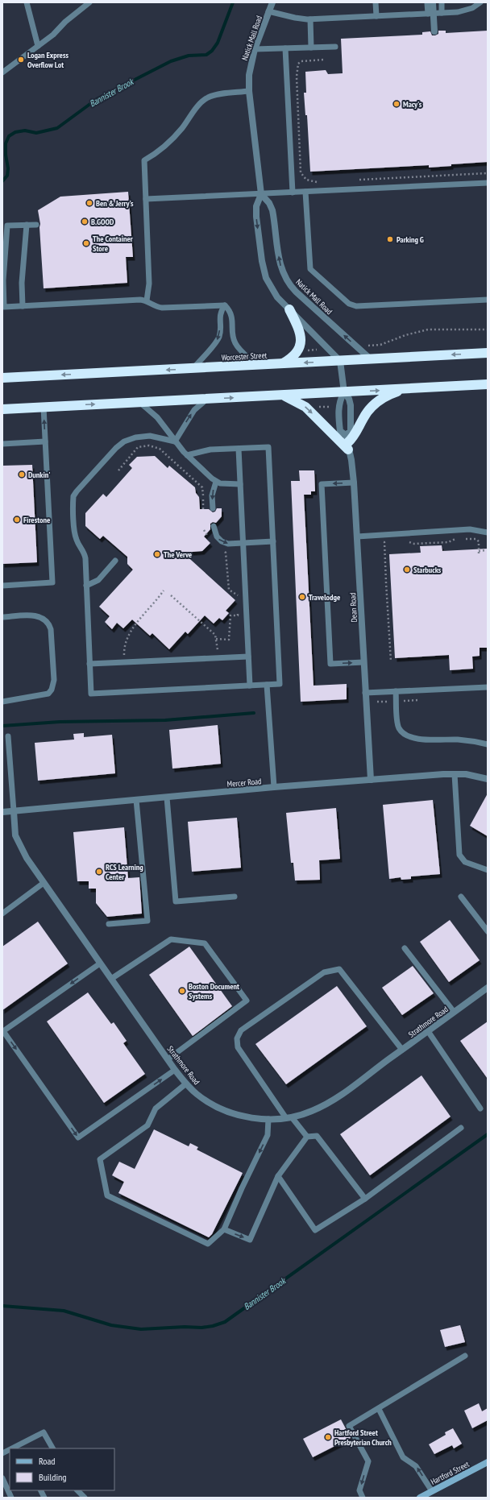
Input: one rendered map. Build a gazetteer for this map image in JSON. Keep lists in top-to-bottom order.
{
  "streets": {
    "highway": ["Worcester Street"],
    "street": [
      "Natick Mall Road",
      "Dean Road",
      "Mercer Road",
      "Strathmore Road",
      "Hartford Street"
    ]
  },
  "crossings": [
    ["Natick Mall Road", "Worcester Street"],
    ["Natick Mall Road", "Dean Road"],
    ["Worcester Street", "Dean Road"],
    ["Dean Road", "Mercer Road"],
    ["Mercer Road", "Strathmore Road"]
  ],
  "water": ["Bannister Brook"],
  "places": [
    "Logan Express Overflow Lot",
    "Macy's",
    "Ben & Jerry's",
    "B.GOOD",
    "Parking G",
    "The Container Store",
    "Dunkin'",
    "Firestone",
    "The Verve",
    "Starbucks",
    "Travelodge",
    "RCS Learning Center",
    "Boston Document Systems",
    "Hartford Street Presbyterian Church"
  ],
  "legend": ["Road", "Building"]
}
